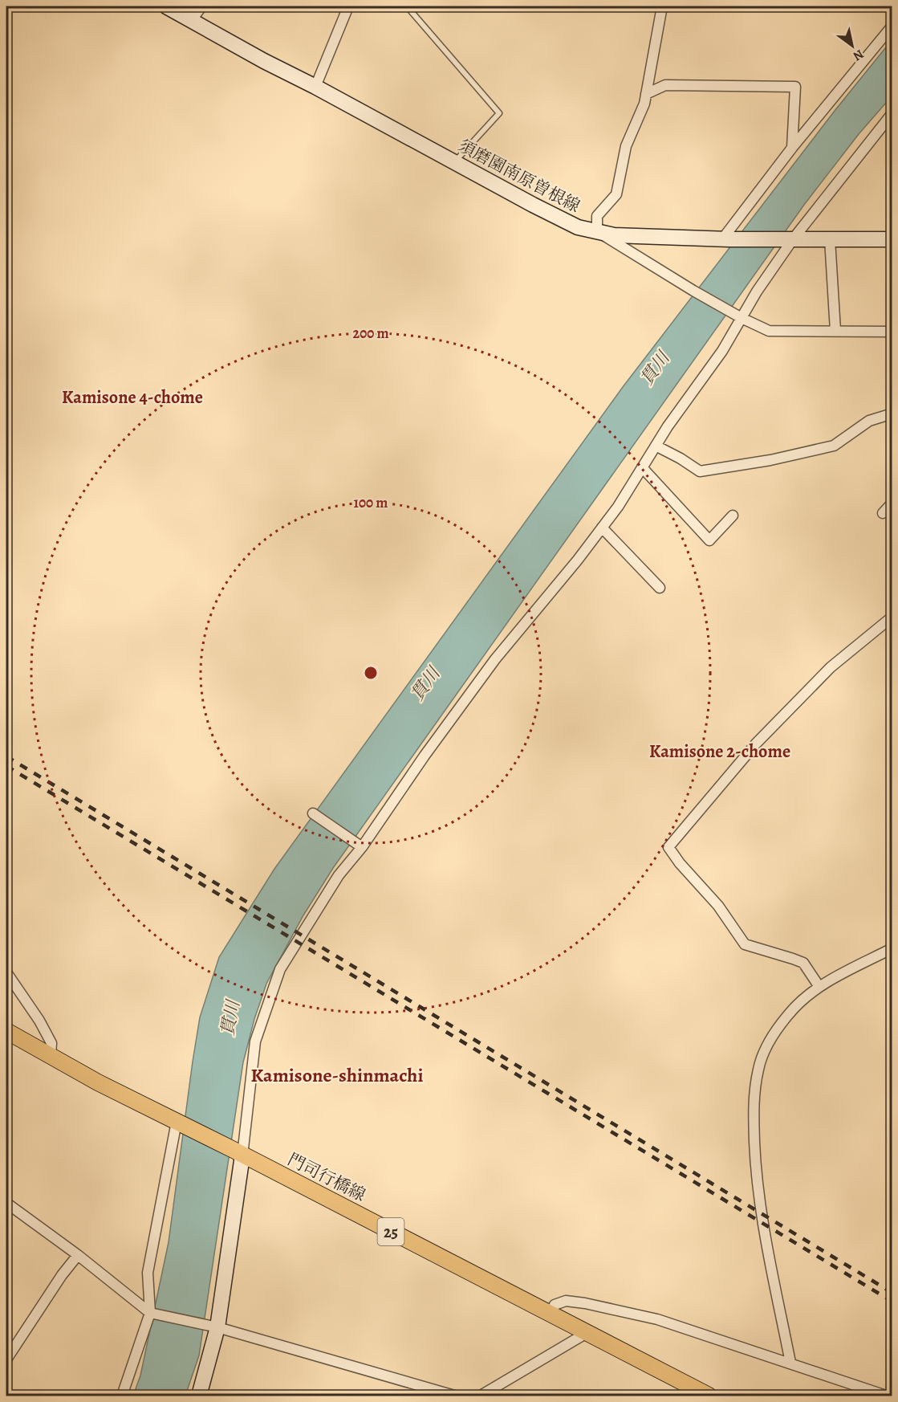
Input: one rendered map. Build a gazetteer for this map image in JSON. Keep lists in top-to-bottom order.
{
  "streets": {
    "main road": ["須磨園南原曽根線", "門司行橋線", "25"]
  },
  "districts": ["Kamisone 4-chome", "Kamisone 2-chome", "Kamisone-shinmachi"],
  "water": ["貫川"],
  "north": "bottom right",
  "rings": ["200 m", "100 m"]
}
